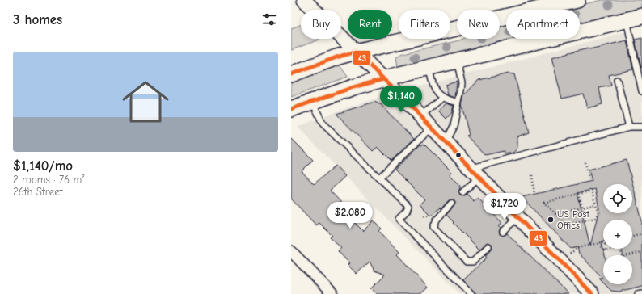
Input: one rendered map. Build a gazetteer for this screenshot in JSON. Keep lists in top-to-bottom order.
{
  "places": ["US Post Offics"],
  "lines": ["transit line 43"],
  "page": {
    "heading": "3 homes",
    "chip": [
      "Buy",
      "Rent",
      "Filters",
      "New",
      "Apartment"
    ],
    "list": [
      {
        "name": "$1,140/mo",
        "note": "2 rooms · 76 m² · 26th Street"
      }
    ],
    "price": ["$1,140", "$1,720", "$2,080"],
    "map_buttons": ["+", "−"]
  }
}
